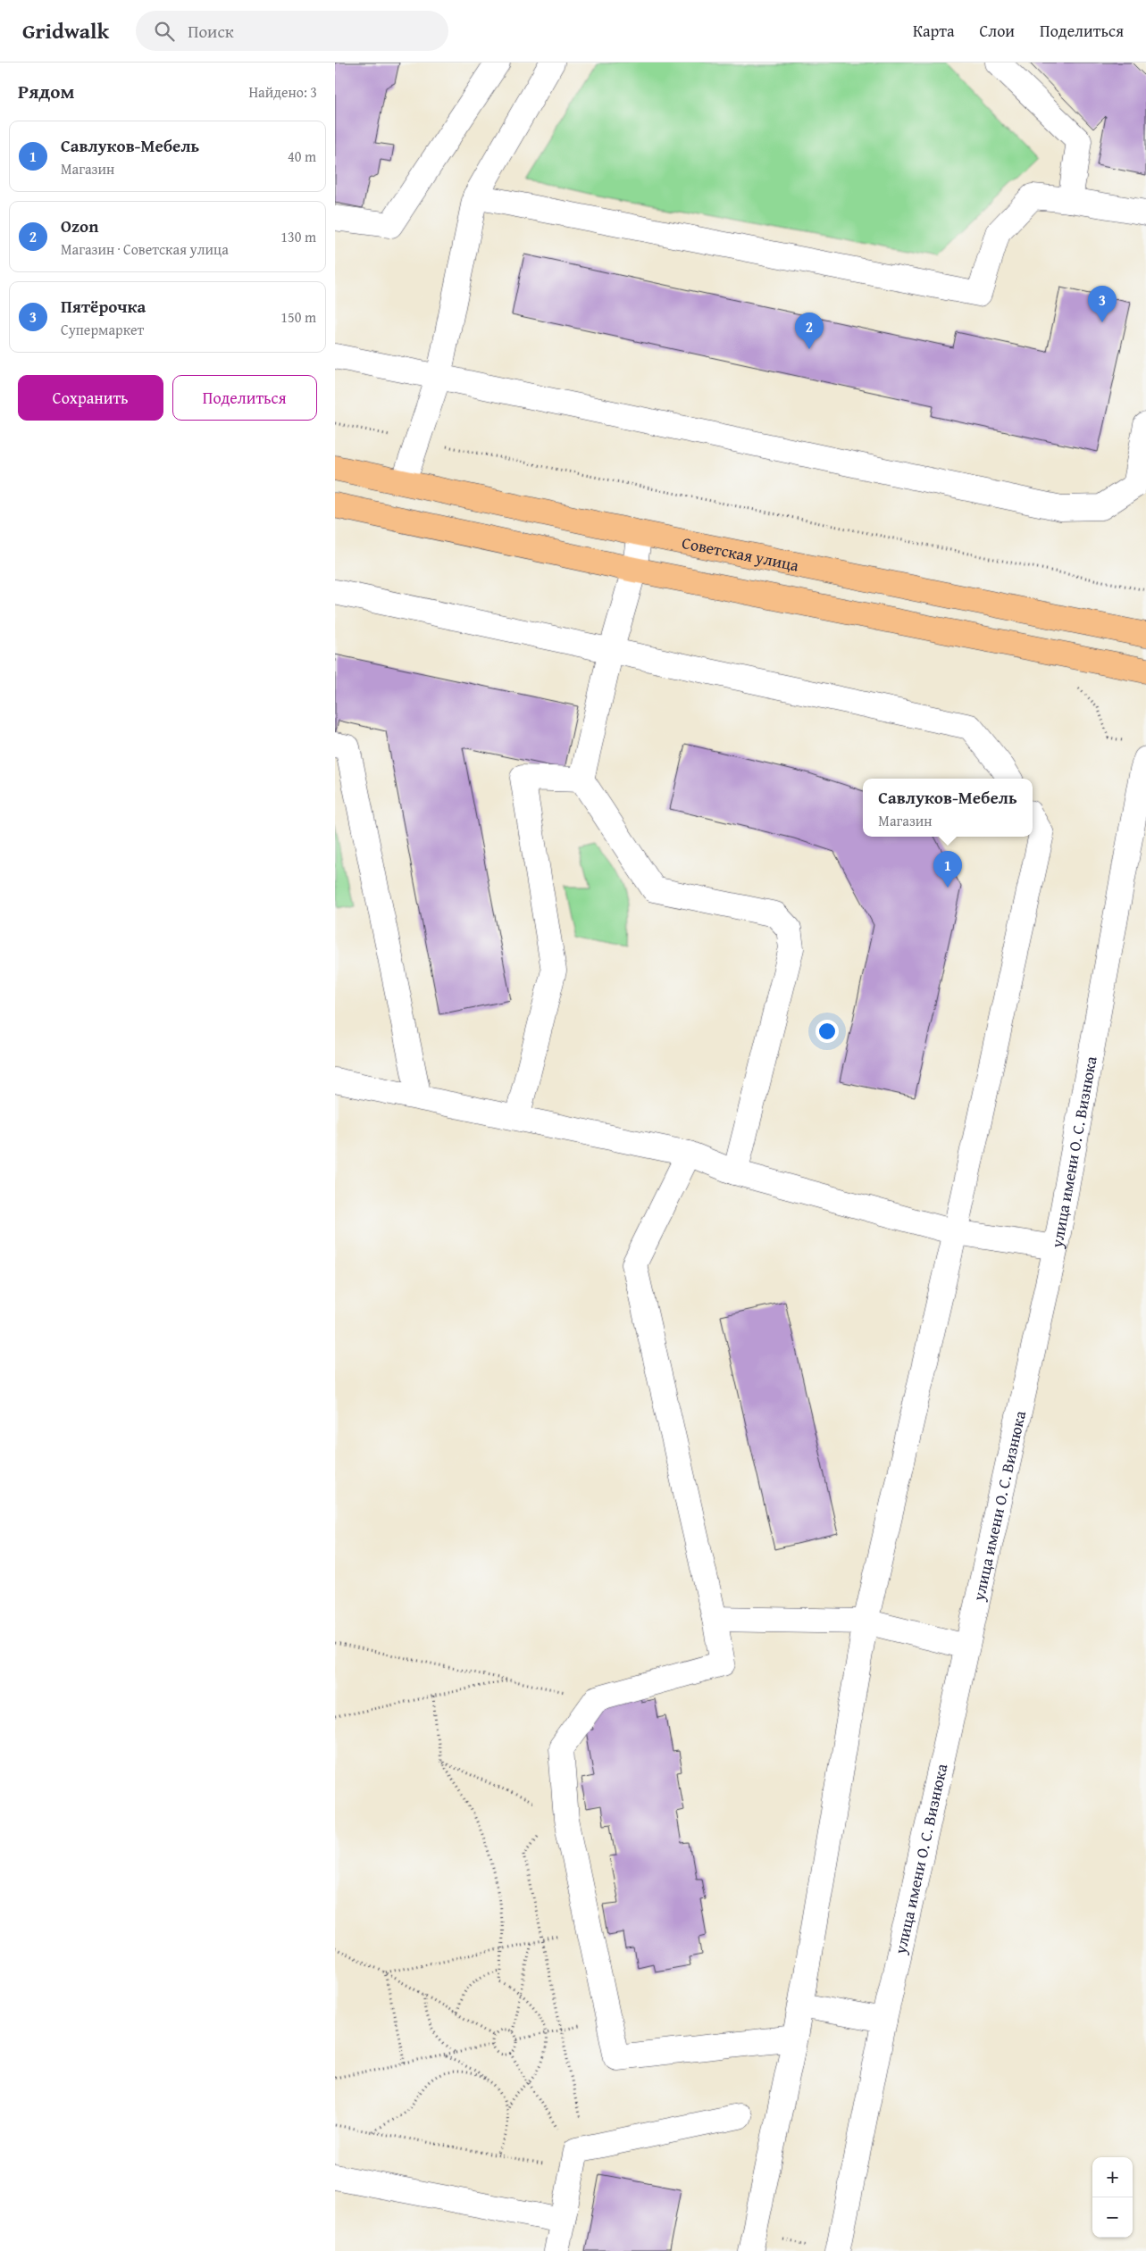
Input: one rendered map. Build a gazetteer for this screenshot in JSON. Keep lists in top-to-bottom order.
{
  "streets": {
    "main road": ["Советская улица"],
    "street": ["улица имени О. С. Визнюка"]
  },
  "page": {
    "header": "Gridwalk",
    "search": "Поиск",
    "nav": ["Карта", "Слои", "Поделиться"],
    "heading": ["Рядом", "Найдено: 3"],
    "list": [
      {
        "mark": "1",
        "name": "Савлуков-Мебель",
        "note": "Магазин",
        "value": "40 m"
      },
      {
        "mark": "2",
        "name": "Ozon",
        "note": "Магазин · Советская улица",
        "value": "130 m"
      },
      {
        "mark": "3",
        "name": "Пятёрочка",
        "note": "Супермаркет",
        "value": "150 m"
      }
    ],
    "pins": ["3", "2", "1"],
    "buttons": ["Сохранить", "Поделиться"],
    "popup": ["Савлуков-Мебель", "Магазин"],
    "map_buttons": ["+", "−"]
  }
}
